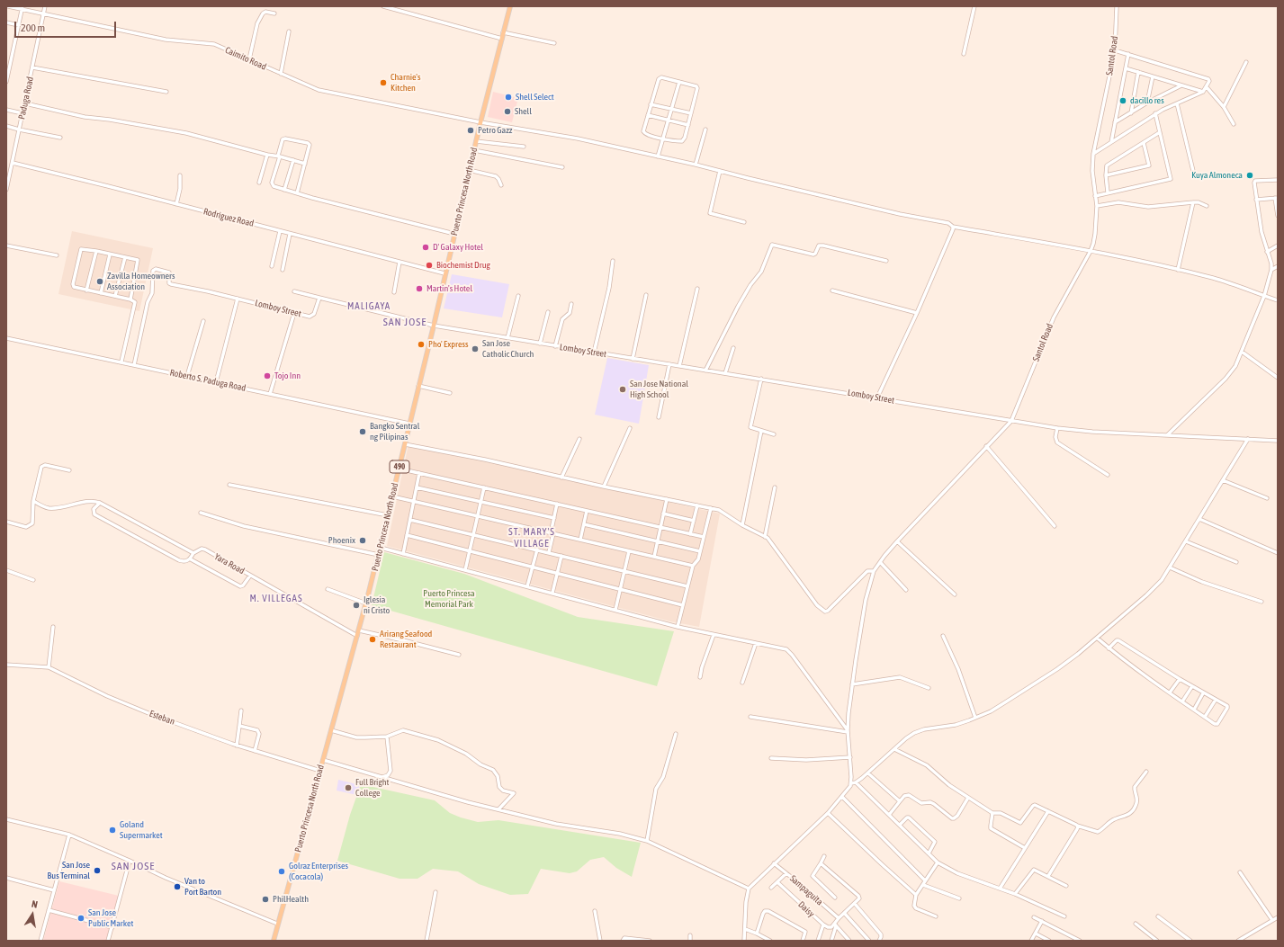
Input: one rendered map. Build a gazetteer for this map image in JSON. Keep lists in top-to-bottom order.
{
  "streets": {
    "main road": ["Puerto Princesa North Road", "490"],
    "street": [
      "Santol Road",
      "Caimito Road",
      "Paduga Road",
      "Rodriguez Road",
      "Lomboy Street",
      "Roberto S. Paduga Road",
      "Yara Road",
      "Esteban",
      "Sampaguita",
      "Daisy"
    ]
  },
  "crossings": [
    ["Santol Road", "Caimito Road"],
    ["Santol Road", "Lomboy Street"],
    ["Caimito Road", "Paduga Road"],
    ["Caimito Road", "Puerto Princesa North Road"],
    ["Paduga Road", "Rodriguez Road"],
    ["Puerto Princesa North Road", "Rodriguez Road"],
    ["Puerto Princesa North Road", "Lomboy Street"],
    ["Puerto Princesa North Road", "Roberto S. Paduga Road"],
    ["Puerto Princesa North Road", "Yara Road"],
    ["Puerto Princesa North Road", "Esteban"],
    ["Lomboy Street", "Roberto S. Paduga Road"]
  ],
  "districts": [
    "MALIGAYA",
    "SAN JOSE",
    "ST. MARY'S VILLAGE",
    "M. VILLEGAS",
    "SAN JOSE"
  ],
  "parks": ["Puerto Princesa Memorial Park"],
  "places": [
    "Charnie's Kitchen",
    "Shell Select",
    "dacillo res",
    "Shell",
    "Petro Gazz",
    "Kuya Almoneca",
    "D' Galaxy Hotel",
    "Biochemist Drug",
    "Zavilla Homeowners Association",
    "Martin's Hotel",
    "Pho' Express",
    "San Jose Catholic Church",
    "Tojo Inn",
    "San Jose National High School",
    "Bangko Sentral ng Pilipinas",
    "Phoenix",
    "Iglesia ni Cristo",
    "Arirang Seafood Restaurant",
    "Full Bright College",
    "Goland Supermarket",
    "San Jose Bus Terminal",
    "Golraz Enterprises (Cocacola)",
    "Van to Port Barton",
    "PhilHealth",
    "San Jose Public Market"
  ],
  "scale_bar": "200 m",
  "north": "top"
}
